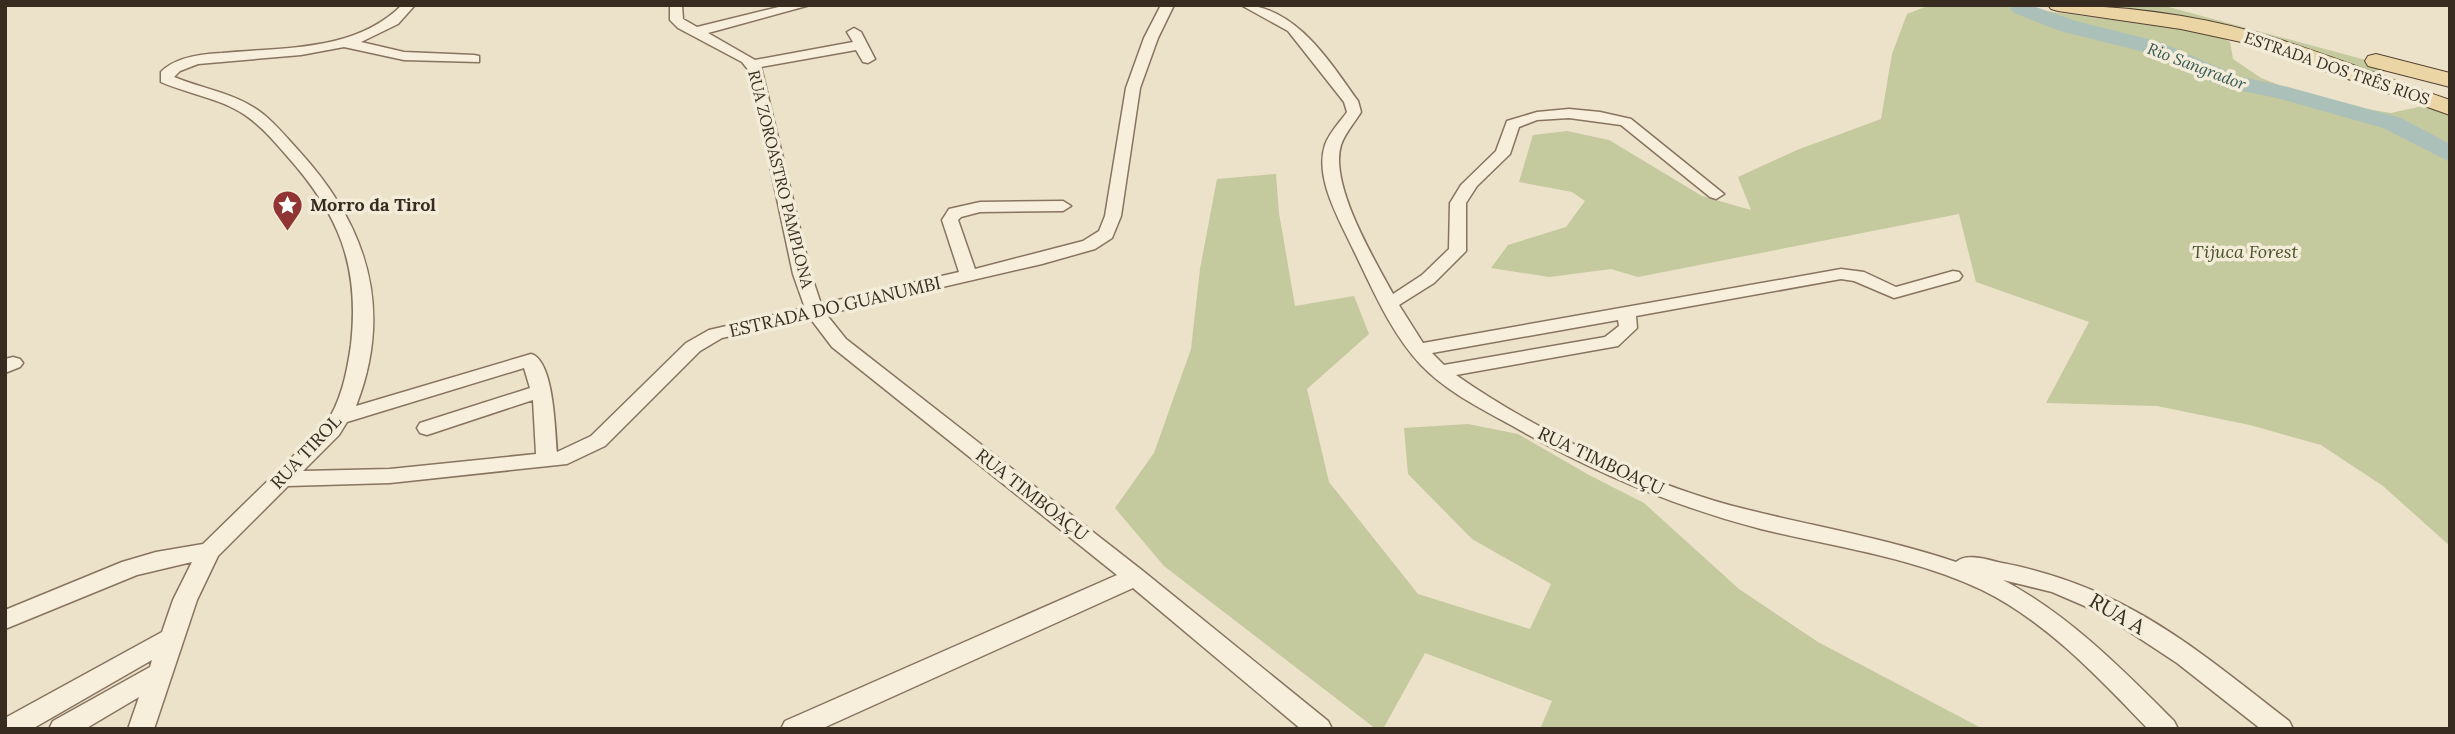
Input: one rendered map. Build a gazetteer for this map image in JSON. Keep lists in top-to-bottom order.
{
  "streets": {
    "main road": ["ESTRADA DOS TRÊS RIOS"],
    "street": [
      "RUA ZOROASTRO PAMPLONA",
      "ESTRADA DO GUANUMBI",
      "RUA TIROL",
      "RUA TIMBOAÇU",
      "RUA A"
    ]
  },
  "crossings": [
    ["RUA ZOROASTRO PAMPLONA", "ESTRADA DO GUANUMBI"],
    ["RUA ZOROASTRO PAMPLONA", "RUA TIMBOAÇU"],
    ["ESTRADA DO GUANUMBI", "RUA TIROL"],
    ["ESTRADA DO GUANUMBI", "RUA TIMBOAÇU"],
    ["RUA TIMBOAÇU", "RUA A"]
  ],
  "water": ["Rio Sangrador"],
  "parks": ["Tijuca Forest"],
  "places": {
    "place": ["Morro da Tirol"]
  }
}
